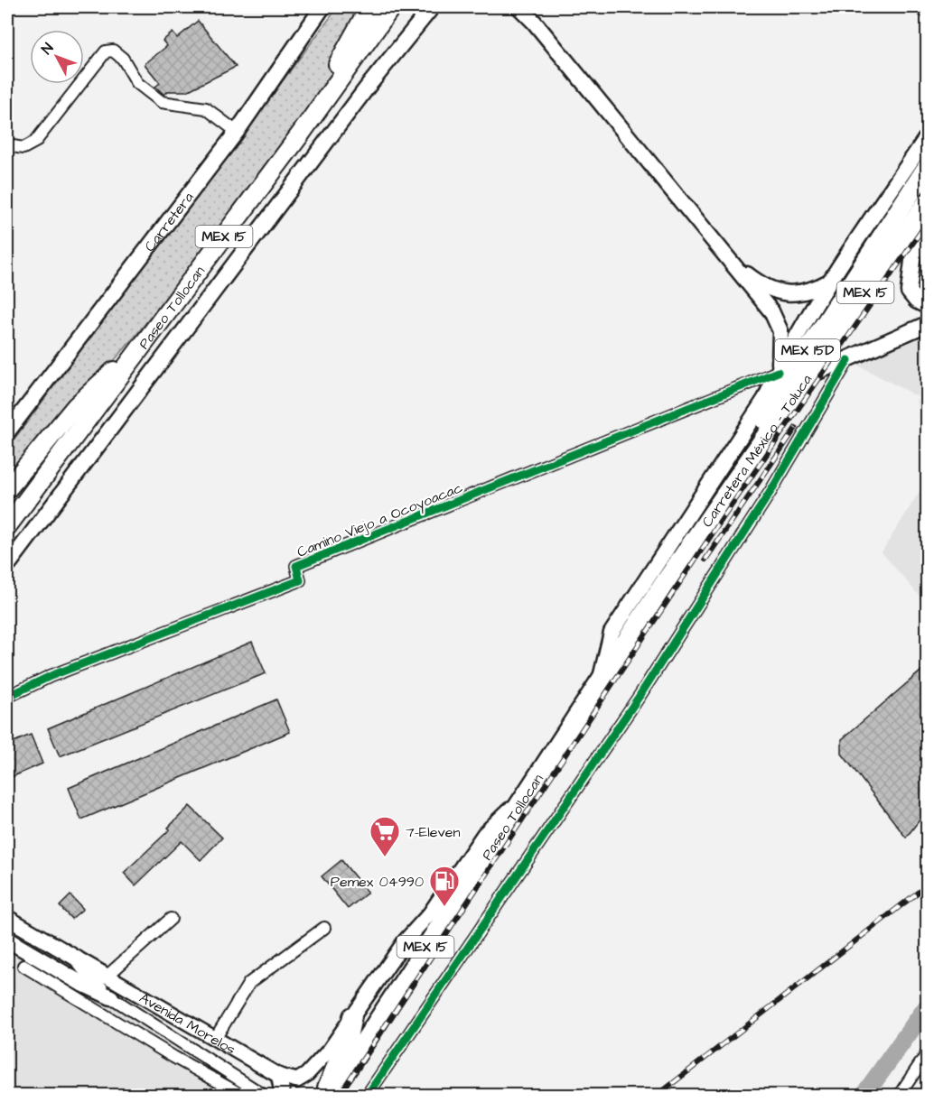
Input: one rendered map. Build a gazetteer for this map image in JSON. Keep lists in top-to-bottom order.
{
  "streets": {
    "highway": [
      "MEX 15",
      "Paseo Tollocan",
      "MEX 15D",
      "Carretera México - Toluca"
    ],
    "main road": ["Carretera", "Avenida Morelos"],
    "street": ["Camino Viejo a Ocoyoacac"]
  },
  "crossings": [
    ["Paseo Tollocan", "MEX 15D"],
    ["Paseo Tollocan", "Carretera México - Toluca"],
    ["Paseo Tollocan", "Avenida Morelos"],
    ["MEX 15D", "Carretera México - Toluca"]
  ],
  "places": {
    "supermarket": ["7-Eleven"],
    "fuel station": ["Pemex 04990"]
  },
  "north": "top left"
}
